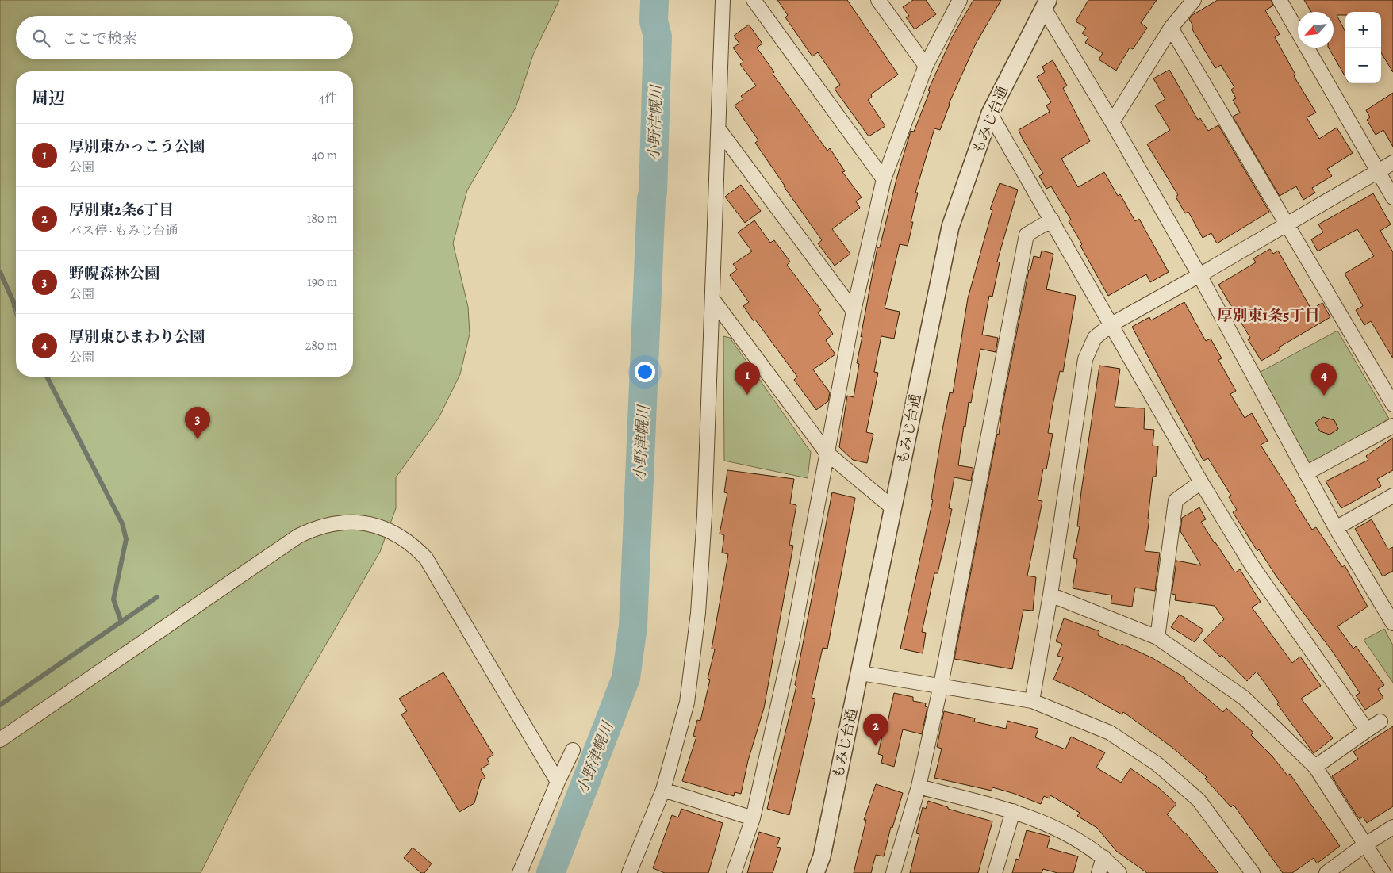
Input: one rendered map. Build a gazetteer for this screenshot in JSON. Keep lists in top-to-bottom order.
{
  "streets": {
    "street": ["もみじ台通"]
  },
  "districts": ["厚別東1条5丁目"],
  "water": ["小野津幌川"],
  "north": "bottom left",
  "page": {
    "map_buttons": ["+", "−"],
    "search": "ここで検索",
    "heading": ["周辺", "4件"],
    "list": [
      {
        "mark": "1",
        "name": "厚別東かっこう公園",
        "note": "公園",
        "value": "40 m"
      },
      {
        "mark": "2",
        "name": "厚別東2条6丁目",
        "note": "バス停 · もみじ台通",
        "value": "180 m"
      },
      {
        "mark": "3",
        "name": "野幌森林公園",
        "note": "公園",
        "value": "190 m"
      },
      {
        "mark": "4",
        "name": "厚別東ひまわり公園",
        "note": "公園",
        "value": "280 m"
      }
    ],
    "pins": [
      "1",
      "4",
      "3",
      "2"
    ]
  }
}
